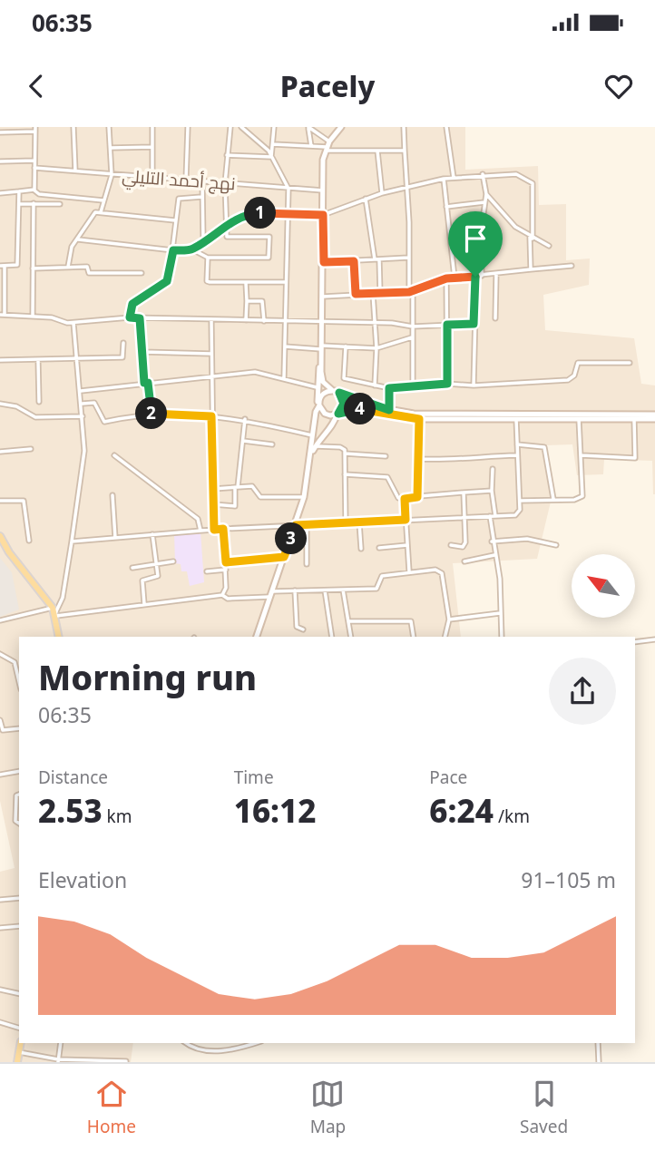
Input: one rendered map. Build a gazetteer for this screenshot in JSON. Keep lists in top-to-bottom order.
{
  "streets": {
    "street": ["نهج أحمد التليلي"]
  },
  "north": "top left",
  "page": {
    "status": "06:35",
    "header": "Pacely",
    "pins": [
      "1",
      "4",
      "2",
      "3"
    ],
    "heading": ["Morning run", "06:35"],
    "stats": [
      ["Distance", "2.53 km"],
      ["Time", "16:12"],
      ["Pace", "6:24 /km"]
    ],
    "chart": ["Elevation", "91–105 m"],
    "tabs": ["Home", "Map", "Saved"]
  }
}
